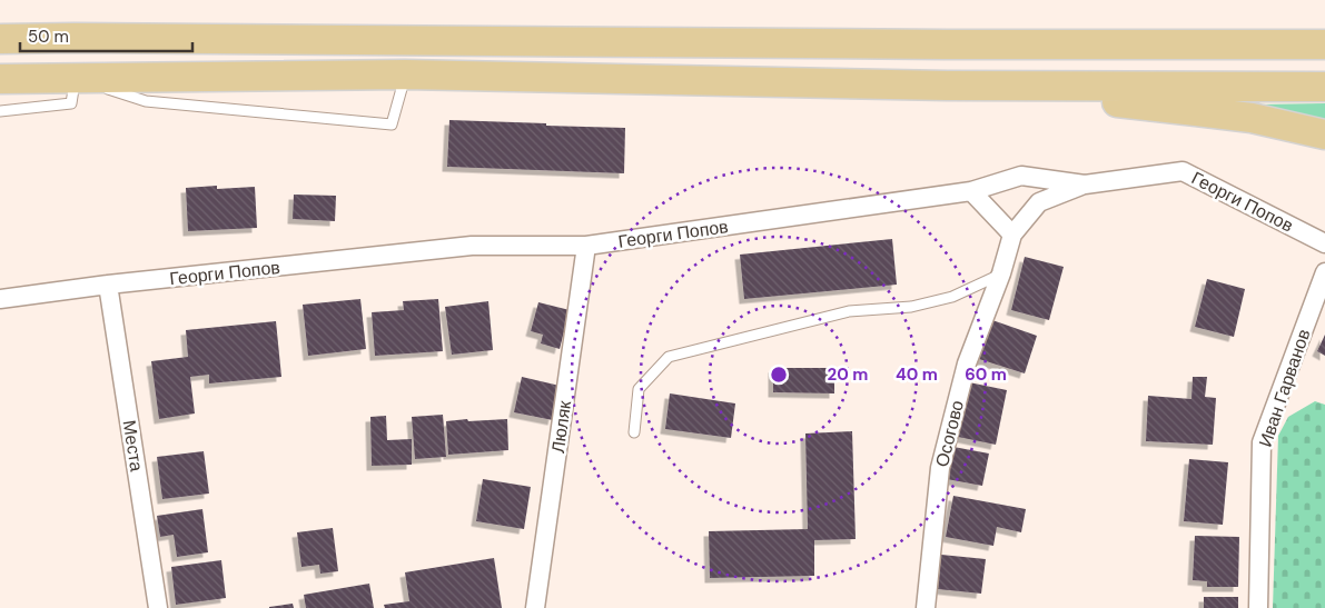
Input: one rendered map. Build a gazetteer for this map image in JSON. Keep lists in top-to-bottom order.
{
  "streets": {
    "street": [
      "Георги Попов",
      "Иван Гарванов",
      "Люляк",
      "Осогово",
      "Места"
    ]
  },
  "crossings": [
    ["Георги Попов", "Люляк"],
    ["Георги Попов", "Места"]
  ],
  "scale_bar": "50 m",
  "rings": ["20 m", "40 m", "60 m"]
}
